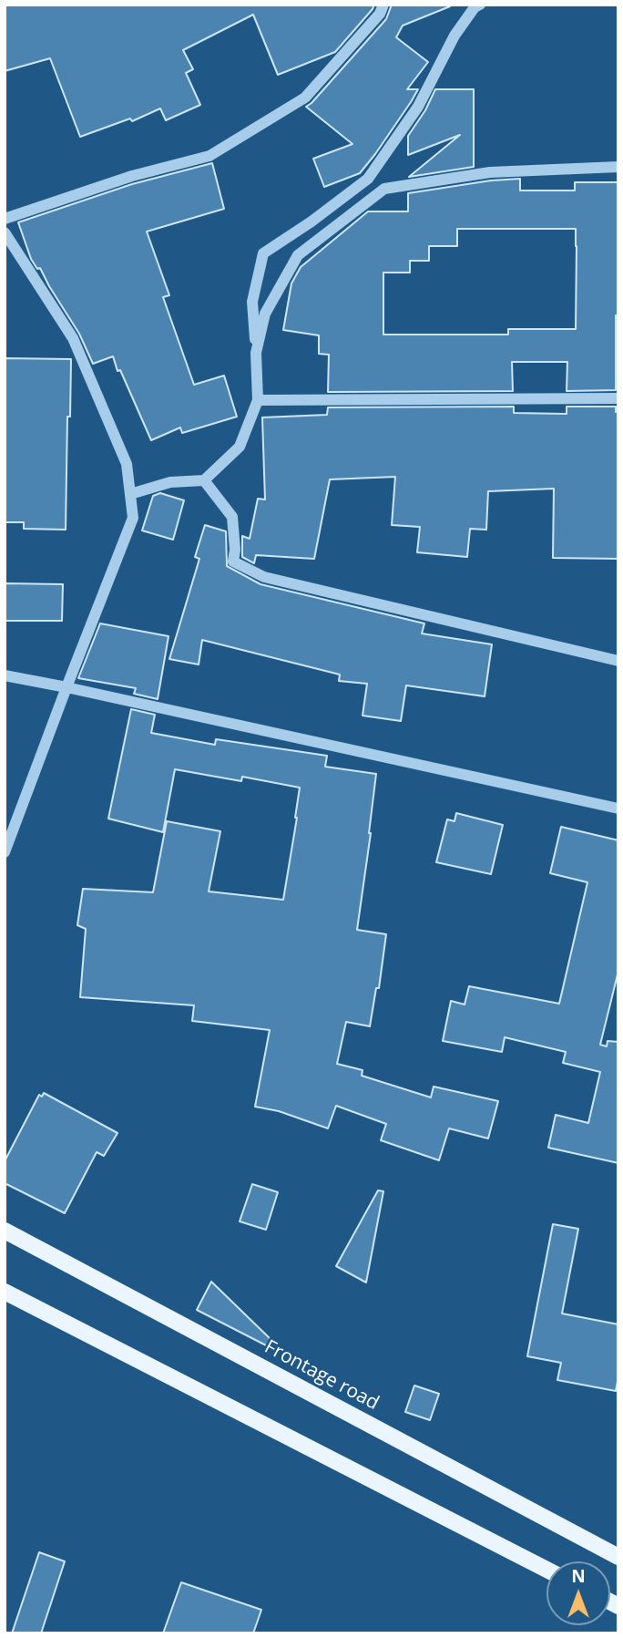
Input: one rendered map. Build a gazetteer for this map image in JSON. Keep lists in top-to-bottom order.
{
  "streets": {
    "main road": ["Frontage road"]
  },
  "north": "top"
}
